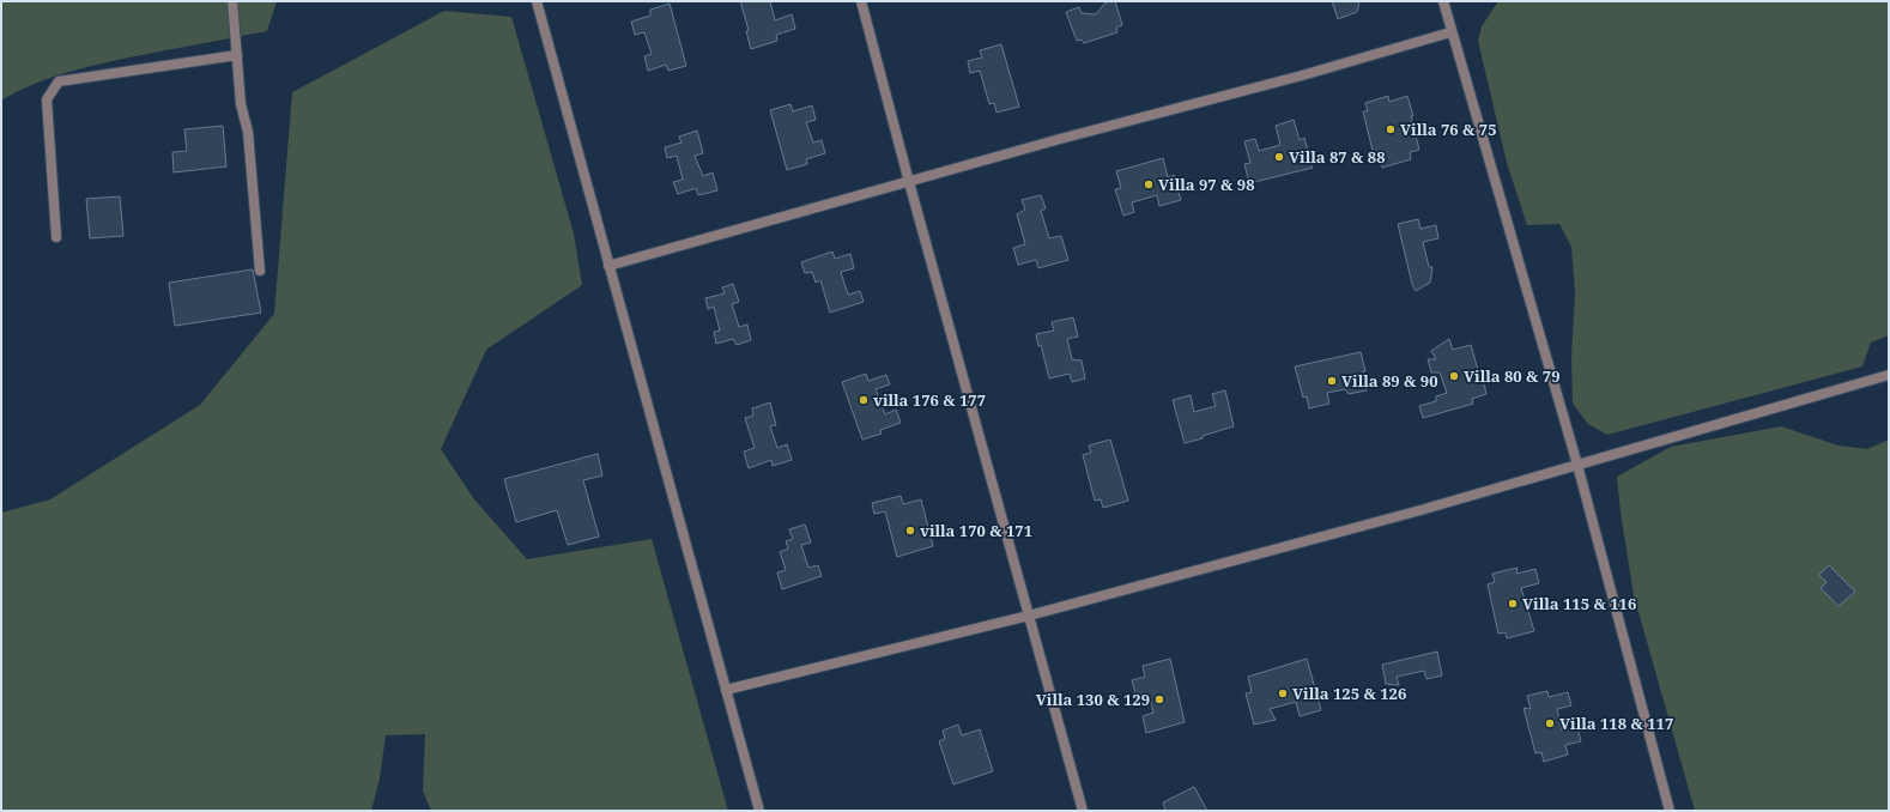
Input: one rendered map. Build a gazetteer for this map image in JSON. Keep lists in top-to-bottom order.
{
  "places": [
    "Villa 76 & 75",
    "Villa 87 & 88",
    "Villa 97 & 98",
    "Villa 80 & 79",
    "Villa 89 & 90",
    "villa 176 & 177",
    "villa 170 & 171",
    "Villa 115 & 116",
    "Villa 125 & 126",
    "Villa 130 & 129",
    "Villa 118 & 117"
  ]
}
